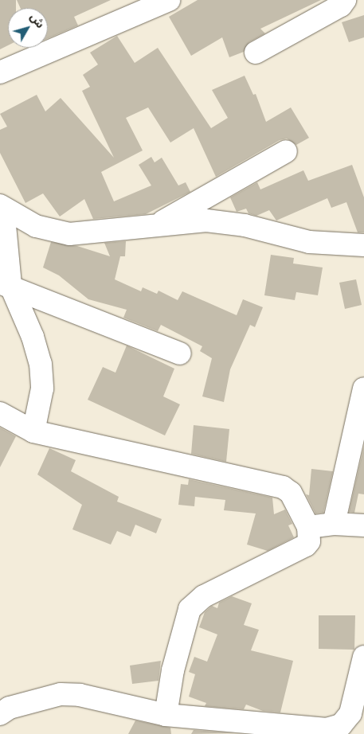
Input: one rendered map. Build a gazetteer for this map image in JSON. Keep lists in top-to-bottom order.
{
  "north": "top right"
}
